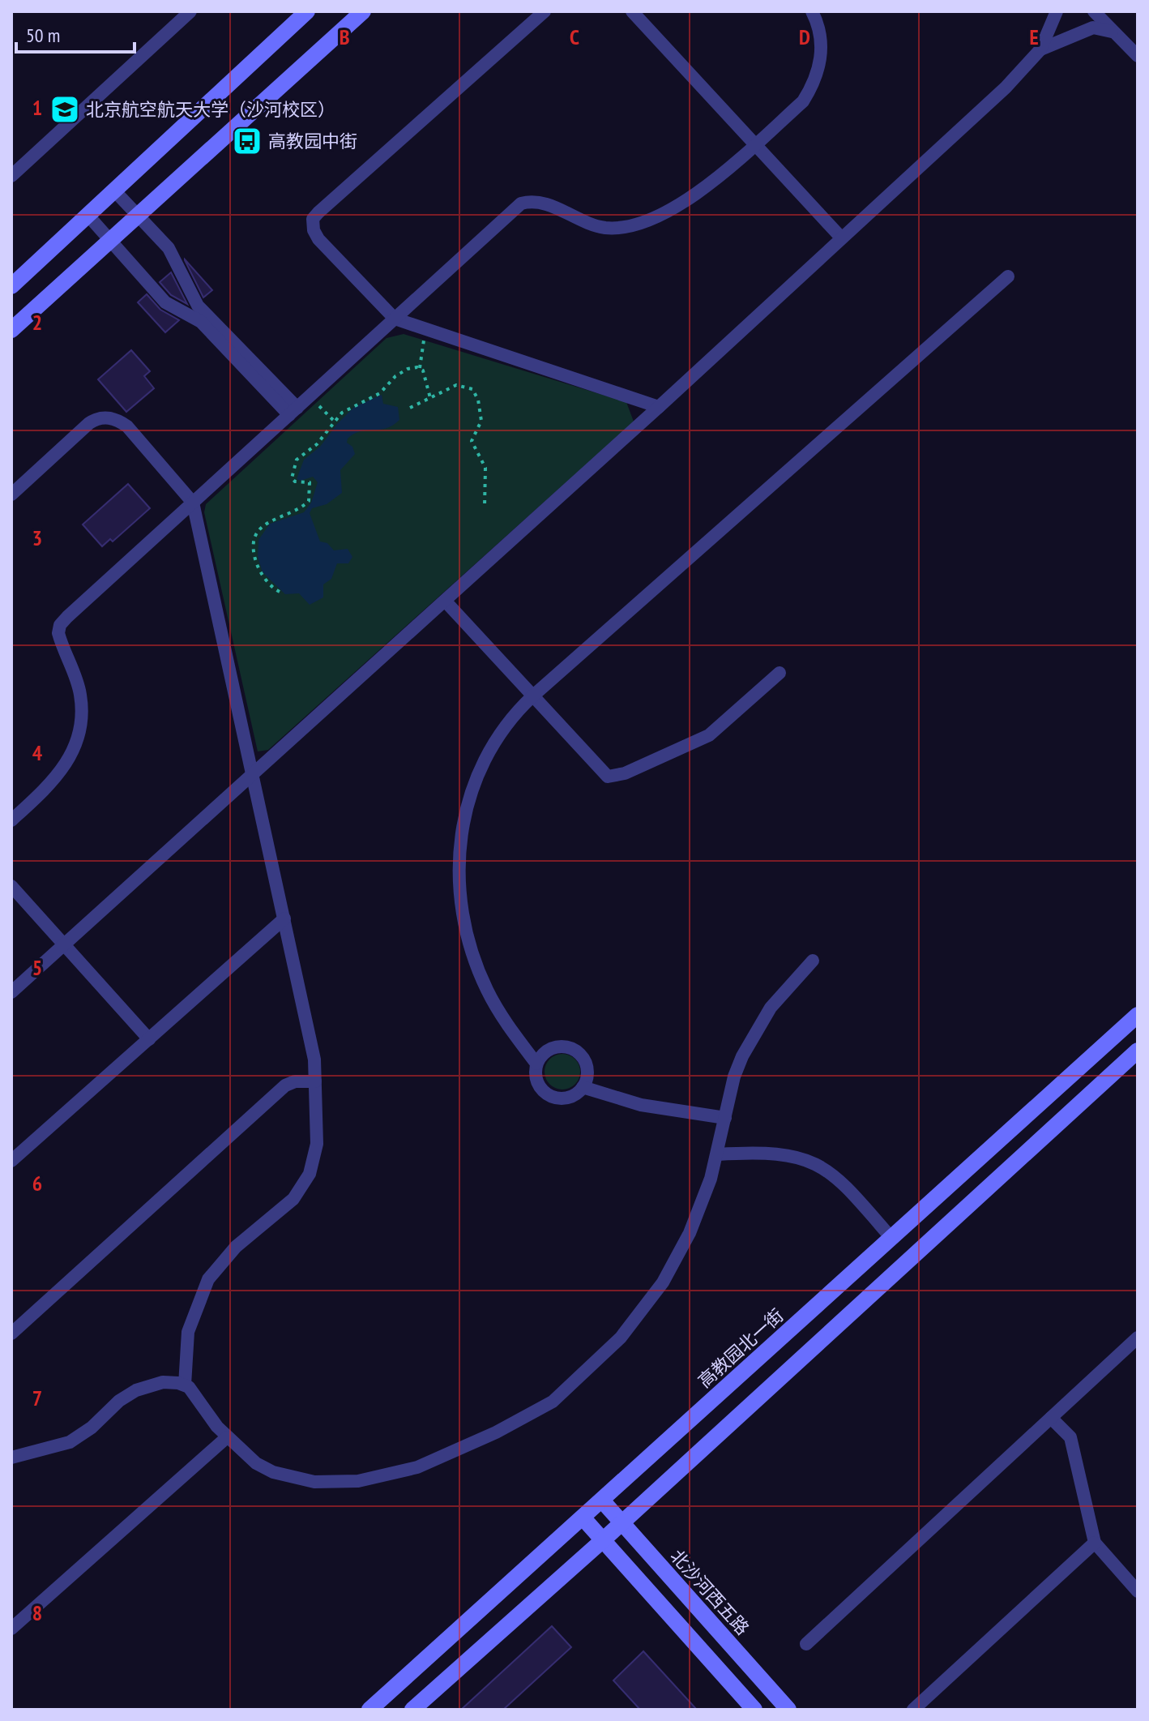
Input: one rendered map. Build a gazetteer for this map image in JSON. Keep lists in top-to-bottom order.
{
  "streets": {
    "street": ["高教园北一街", "北沙河西五路"]
  },
  "crossings": [
    ["高教园北一街", "北沙河西五路"]
  ],
  "places": {
    "school or university": ["北京航空航天大学（沙河校区）"],
    "bus stop": ["高教园中街"]
  },
  "scale_bar": "50 m",
  "grid": {
    "columns": [
      "B",
      "C",
      "D",
      "E"
    ],
    "rows": [
      "1",
      "2",
      "3",
      "4",
      "5",
      "6",
      "7",
      "8"
    ]
  }
}
